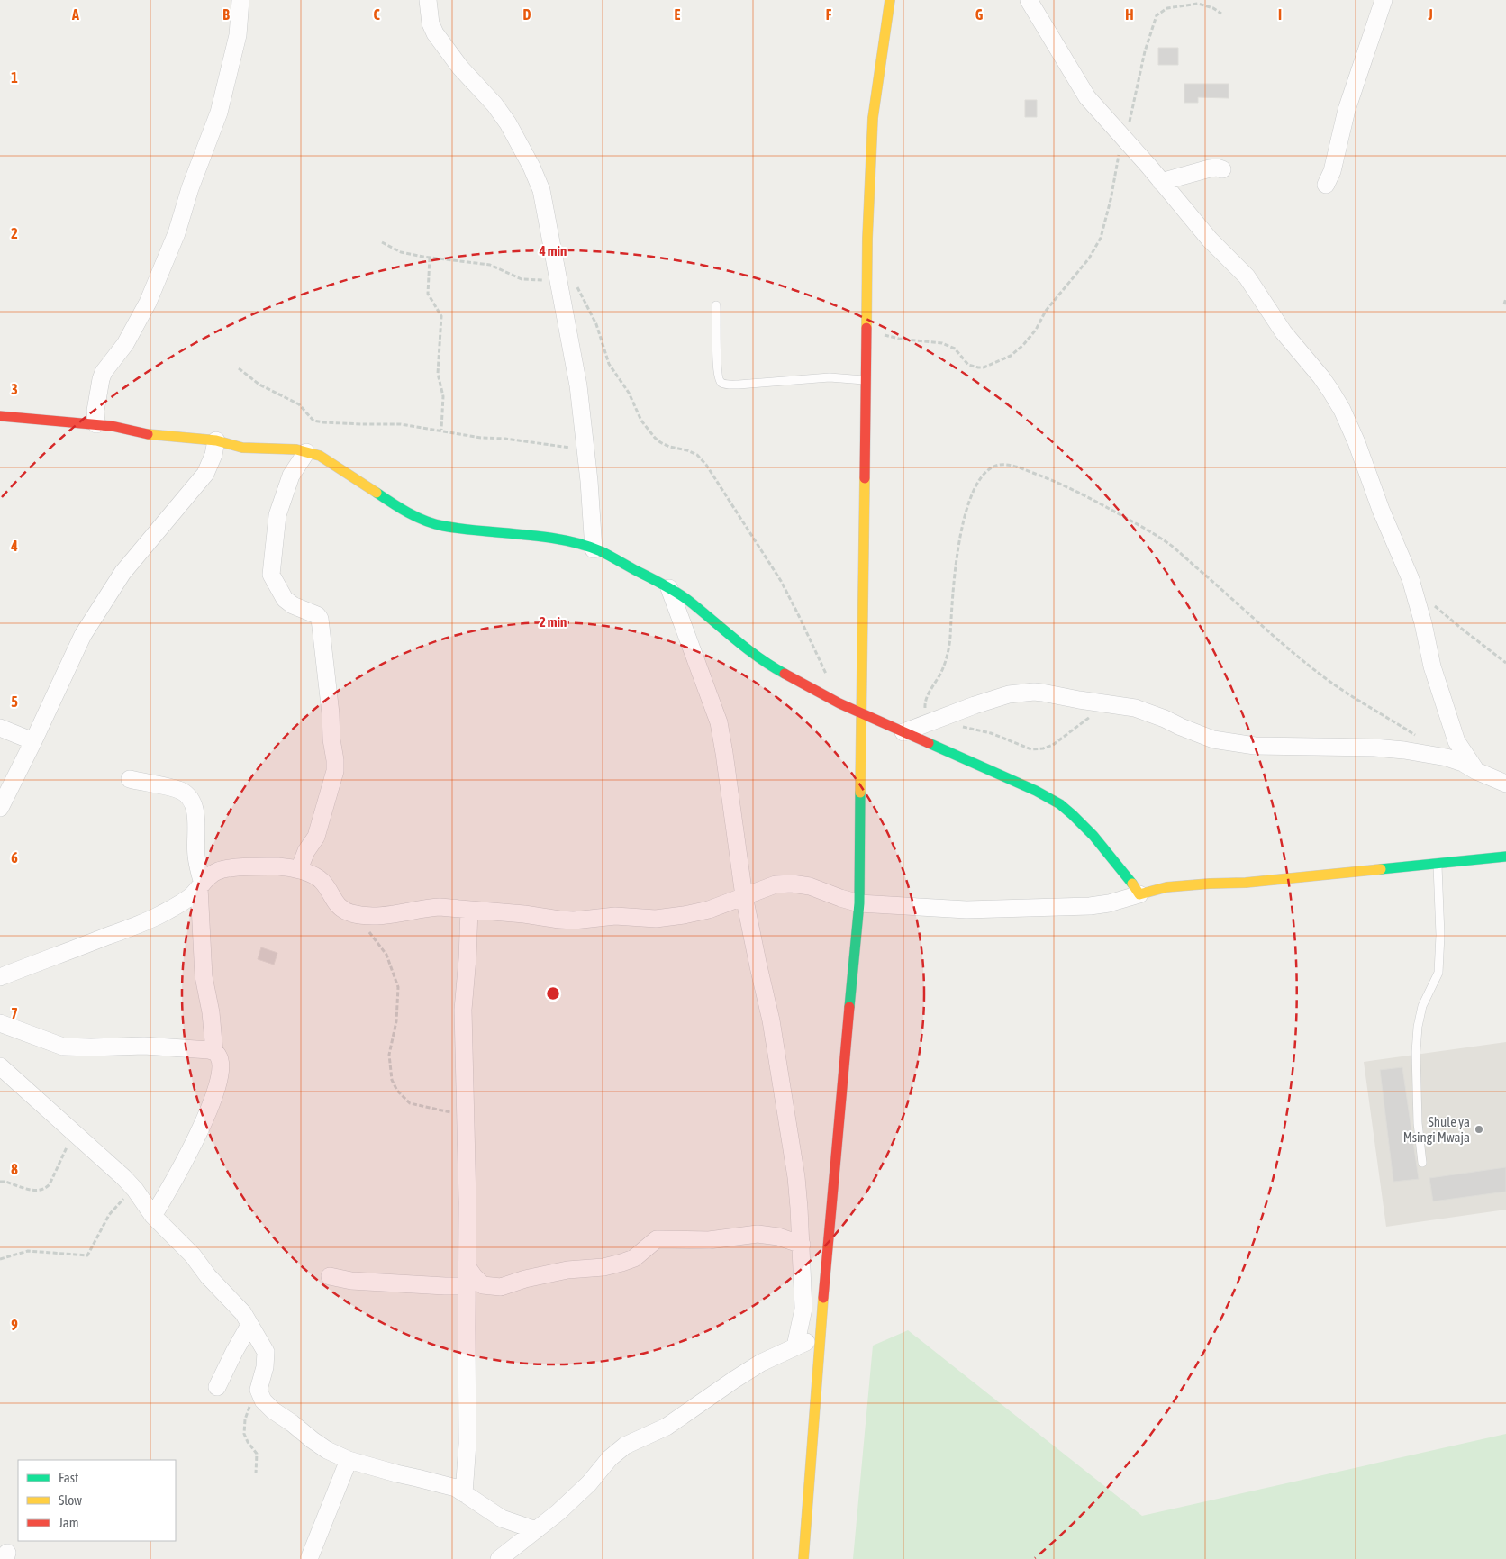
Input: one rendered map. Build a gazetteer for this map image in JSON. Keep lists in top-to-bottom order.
{
  "places": ["Shule ya Msingi Mwaja"],
  "legend": ["Fast", "Slow", "Jam"],
  "grid": {
    "columns": [
      "A",
      "B",
      "C",
      "D",
      "E",
      "F",
      "G",
      "H",
      "I",
      "J"
    ],
    "rows": [
      "1",
      "2",
      "3",
      "4",
      "5",
      "6",
      "7",
      "8",
      "9"
    ]
  },
  "rings": ["4 min", "2 min"]
}
